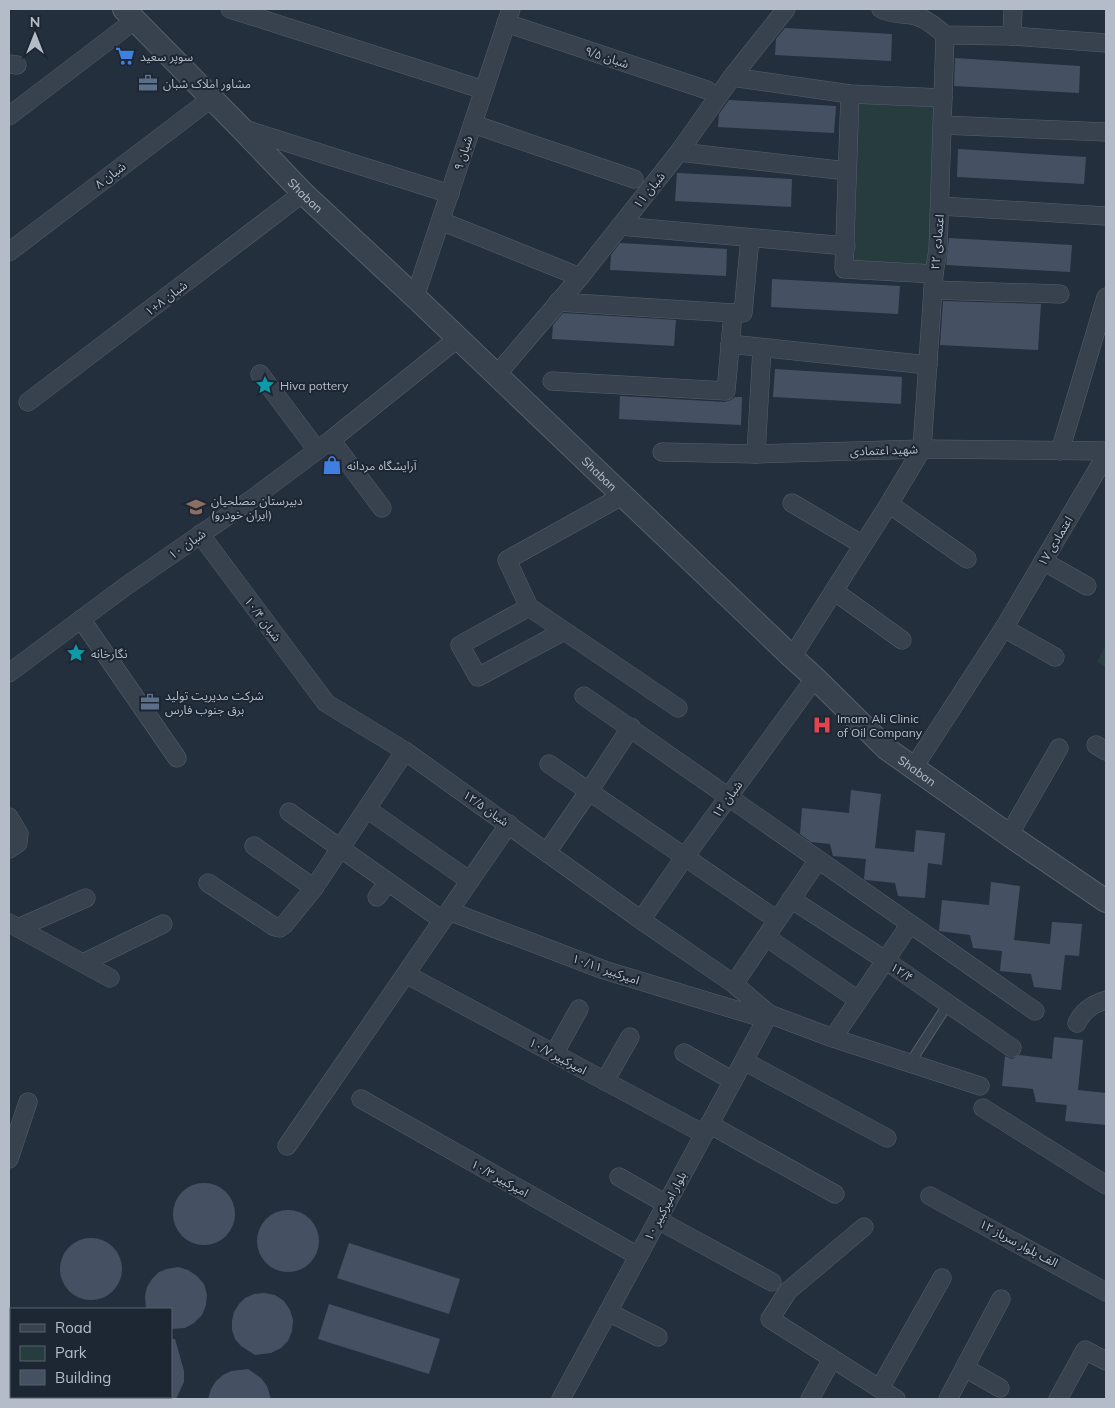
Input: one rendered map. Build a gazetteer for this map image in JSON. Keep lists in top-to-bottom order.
{
  "streets": {
    "street": [
      "۹/۵ شبان",
      "۹ شبان",
      "۸ شبان",
      "۱۱ شبان",
      "Shaban",
      "۲۲ اعتمادی",
      "۱+۸ شبان",
      "شهید اعتمادی",
      "۱۷ اعتمادی",
      "۱۰ شبان",
      "۱۰/۴ شبان",
      "۱۲ شبان",
      "۱۲/۵ شبان",
      "۱۰/۱۱ امیرکبیر",
      "۱۲/۴",
      "۱۰/۷ امیرکبیر",
      "۱۰/۳ امیرکبیر",
      "۱۰ بلوار امیرکبیر",
      "۱۲ الف بلوار سرباز"
    ]
  },
  "crossings": [
    ["۹/۵ شبان", "۹ شبان"],
    ["۹ شبان", "Shaban"],
    ["۸ شبان", "Shaban"],
    ["Shaban", "۱+۸ شبان"],
    ["Shaban", "۱۷ اعتمادی"],
    ["Shaban", "۱۰ شبان"],
    ["Shaban", "۱۲ شبان"],
    ["۲۲ اعتمادی", "شهید اعتمادی"],
    ["۱۰ شبان", "۱۰/۴ شبان"],
    ["۱۰/۴ شبان", "۱۲/۵ شبان"],
    ["۱۲ شبان", "۱۲/۵ شبان"],
    ["۱۲/۵ شبان", "۱۰/۱۱ امیرکبیر"],
    ["۱۲/۵ شبان", "۱۰ بلوار امیرکبیر"],
    ["۱۰/۱۱ امیرکبیر", "۱۰ بلوار امیرکبیر"],
    ["۱۰/۷ امیرکبیر", "۱۰ بلوار امیرکبیر"],
    ["۱۰/۳ امیرکبیر", "۱۰ بلوار امیرکبیر"]
  ],
  "places": {
    "supermarket": ["سوپر سعید"],
    "office": ["مشاور املاک شبان", "شرکت مدیریت تولید برق جنوب فارس"],
    "place": ["Hiva pottery", "نگارخانه"],
    "shop": ["آرایشگاه مردانه"],
    "school or university": ["دبیرستان مصلحیان (ایران خودرو)"],
    "hospital": ["Imam Ali Clinic of Oil Company"]
  },
  "legend": ["Road", "Park", "Building"],
  "north": "top"
}
